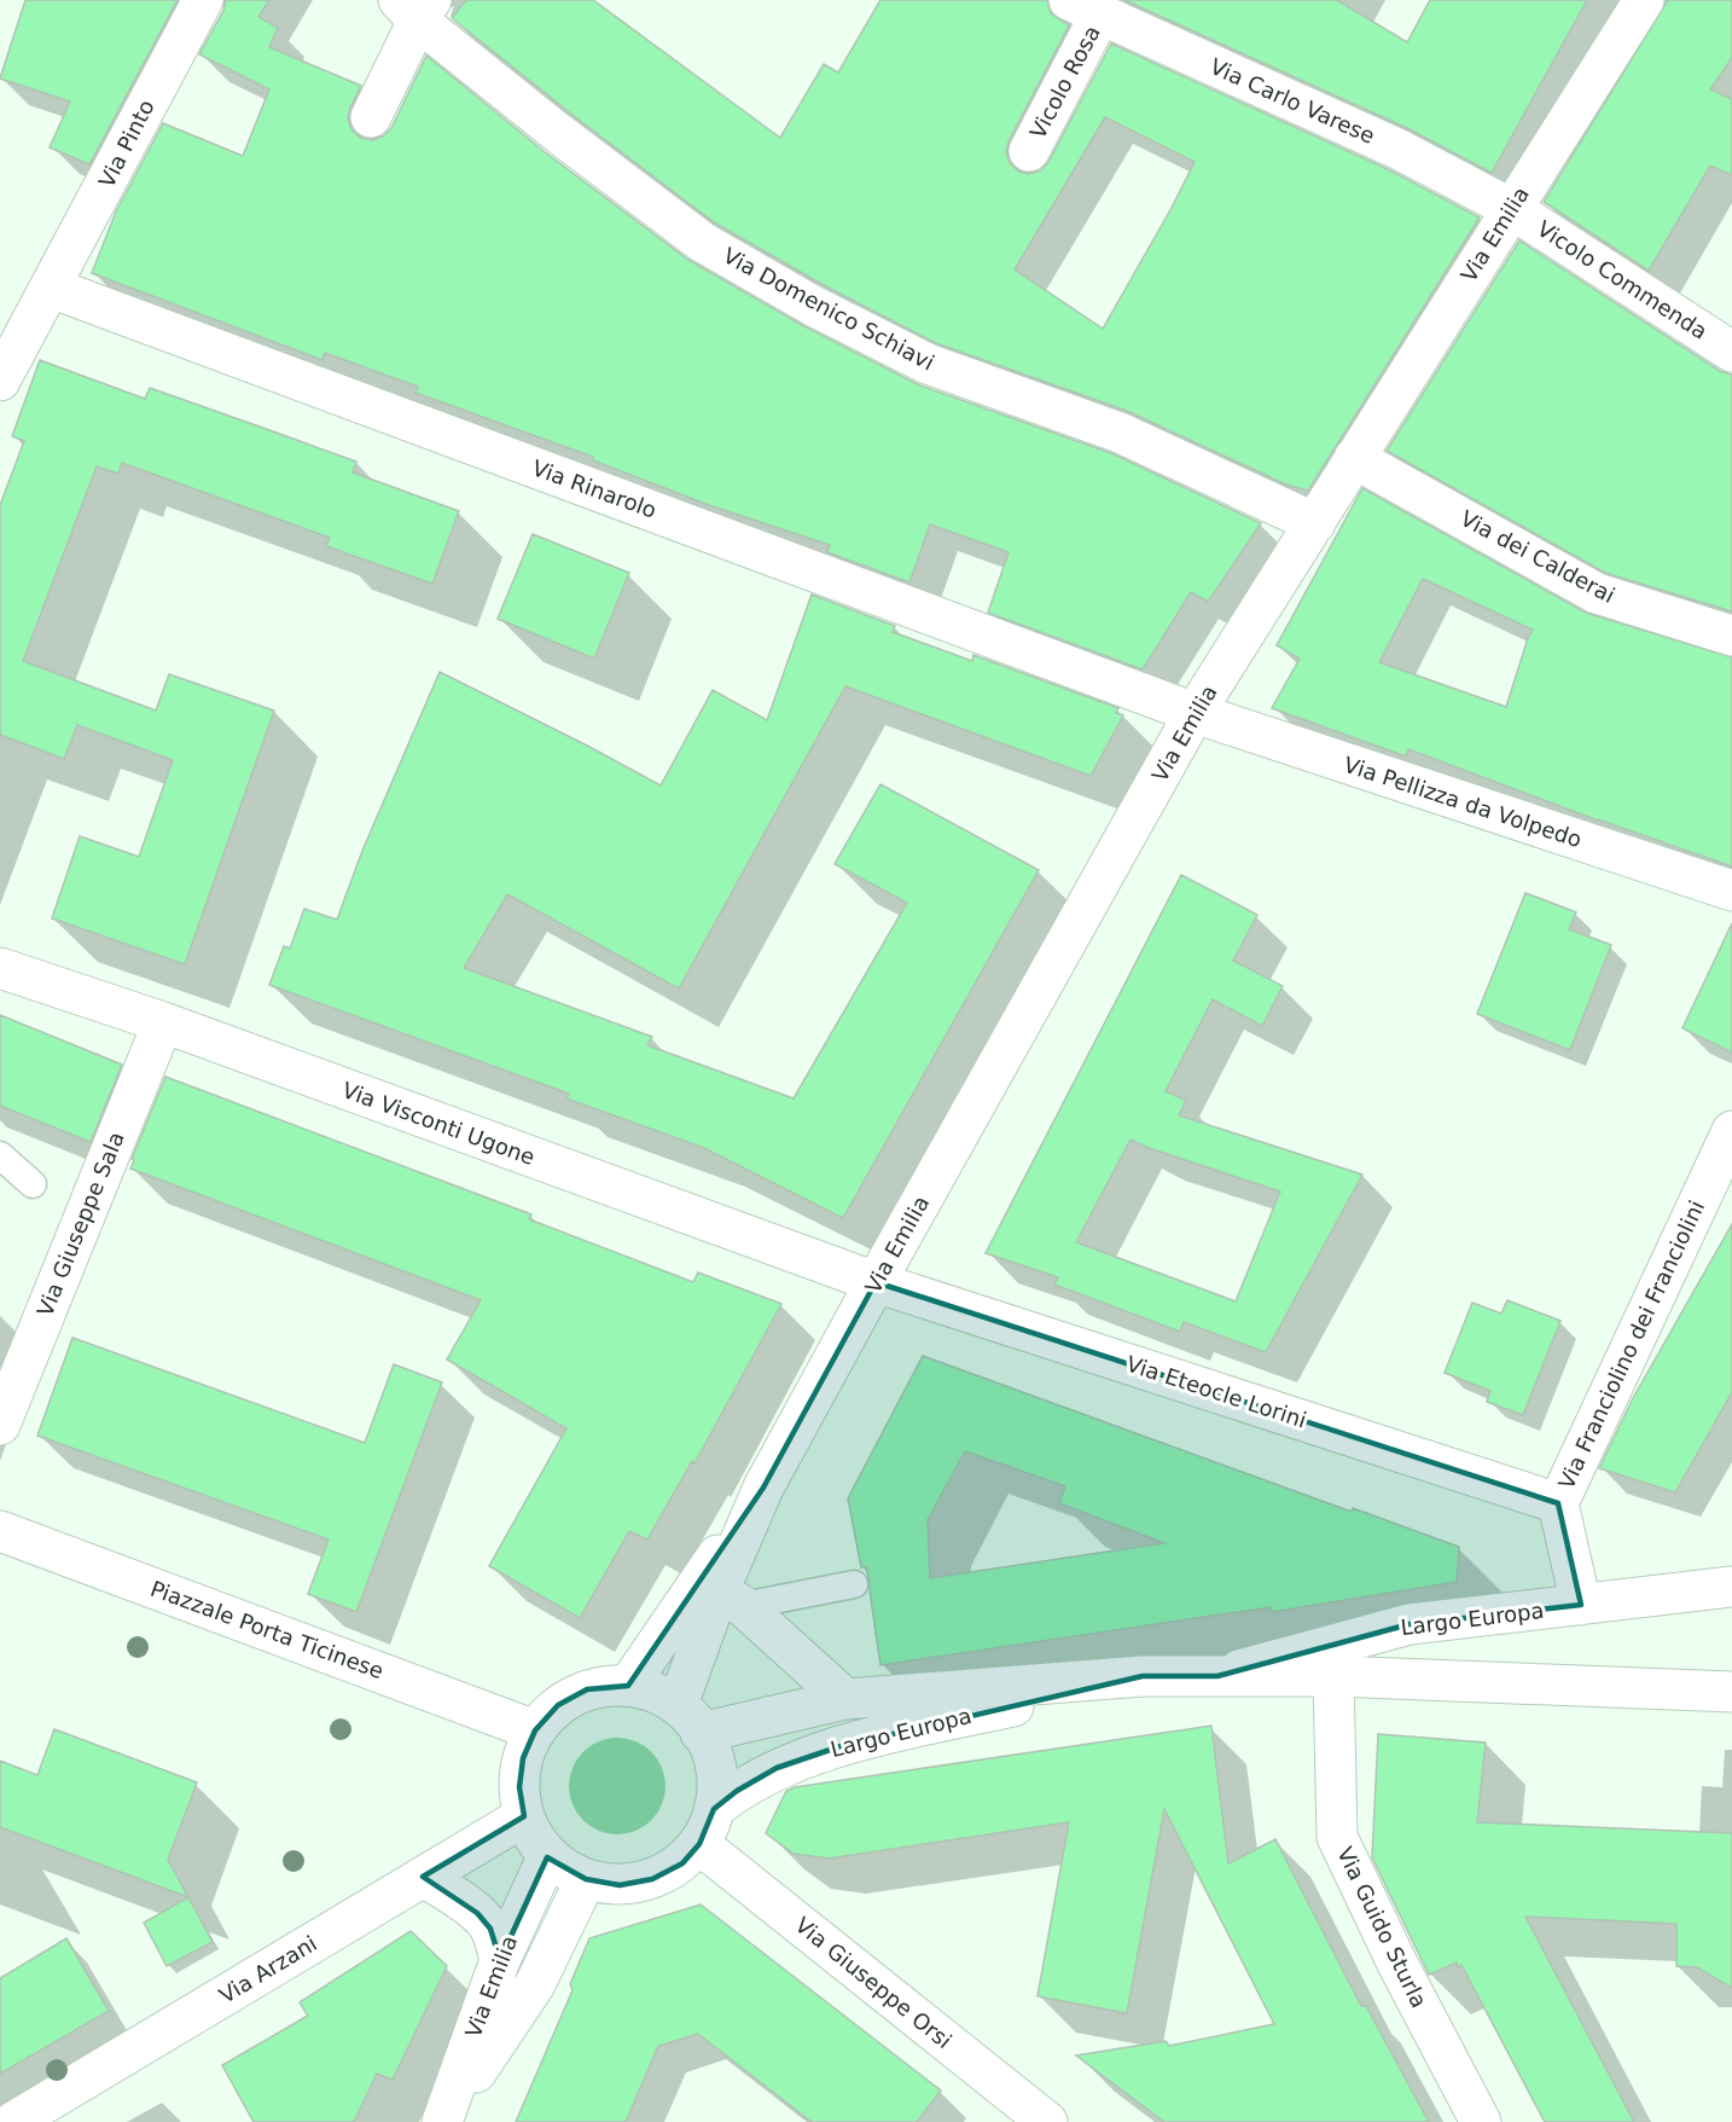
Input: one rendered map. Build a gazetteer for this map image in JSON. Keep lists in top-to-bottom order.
{
  "streets": {
    "street": [
      "Vicolo Rosa",
      "Via Carlo Varese",
      "Via Pinto",
      "Via Emilia",
      "Vicolo Commenda",
      "Via Domenico Schiavi",
      "Via Rinarolo",
      "Via dei Calderai",
      "Via Pellizza da Volpedo",
      "Via Visconti Ugone",
      "Via Giuseppe Sala",
      "Via Franciolino dei Franciolini",
      "Via Eteocle Lorini",
      "Largo Europa",
      "Piazzale Porta Ticinese",
      "Via Guido Sturla",
      "Via Arzani",
      "Via Giuseppe Orsi"
    ]
  },
  "crossings": [
    ["Vicolo Rosa", "Via Carlo Varese"],
    ["Via Carlo Varese", "Via Emilia"],
    ["Via Carlo Varese", "Vicolo Commenda"],
    ["Via Pinto", "Via Rinarolo"],
    ["Via Emilia", "Vicolo Commenda"],
    ["Via Emilia", "Via Domenico Schiavi"],
    ["Via Emilia", "Via Rinarolo"],
    ["Via Emilia", "Via dei Calderai"],
    ["Via Emilia", "Via Pellizza da Volpedo"],
    ["Via Emilia", "Via Visconti Ugone"],
    ["Via Emilia", "Via Eteocle Lorini"],
    ["Via Emilia", "Largo Europa"],
    ["Via Emilia", "Piazzale Porta Ticinese"],
    ["Via Emilia", "Via Arzani"],
    ["Via Emilia", "Via Giuseppe Orsi"],
    ["Via Rinarolo", "Via Pellizza da Volpedo"],
    ["Via Visconti Ugone", "Via Giuseppe Sala"],
    ["Via Visconti Ugone", "Via Eteocle Lorini"],
    ["Via Franciolino dei Franciolini", "Via Eteocle Lorini"],
    ["Via Franciolino dei Franciolini", "Largo Europa"],
    ["Largo Europa", "Piazzale Porta Ticinese"],
    ["Largo Europa", "Via Guido Sturla"],
    ["Largo Europa", "Via Arzani"],
    ["Largo Europa", "Via Giuseppe Orsi"],
    ["Piazzale Porta Ticinese", "Via Arzani"],
    ["Piazzale Porta Ticinese", "Via Giuseppe Orsi"],
    ["Via Arzani", "Via Giuseppe Orsi"]
  ]
}
